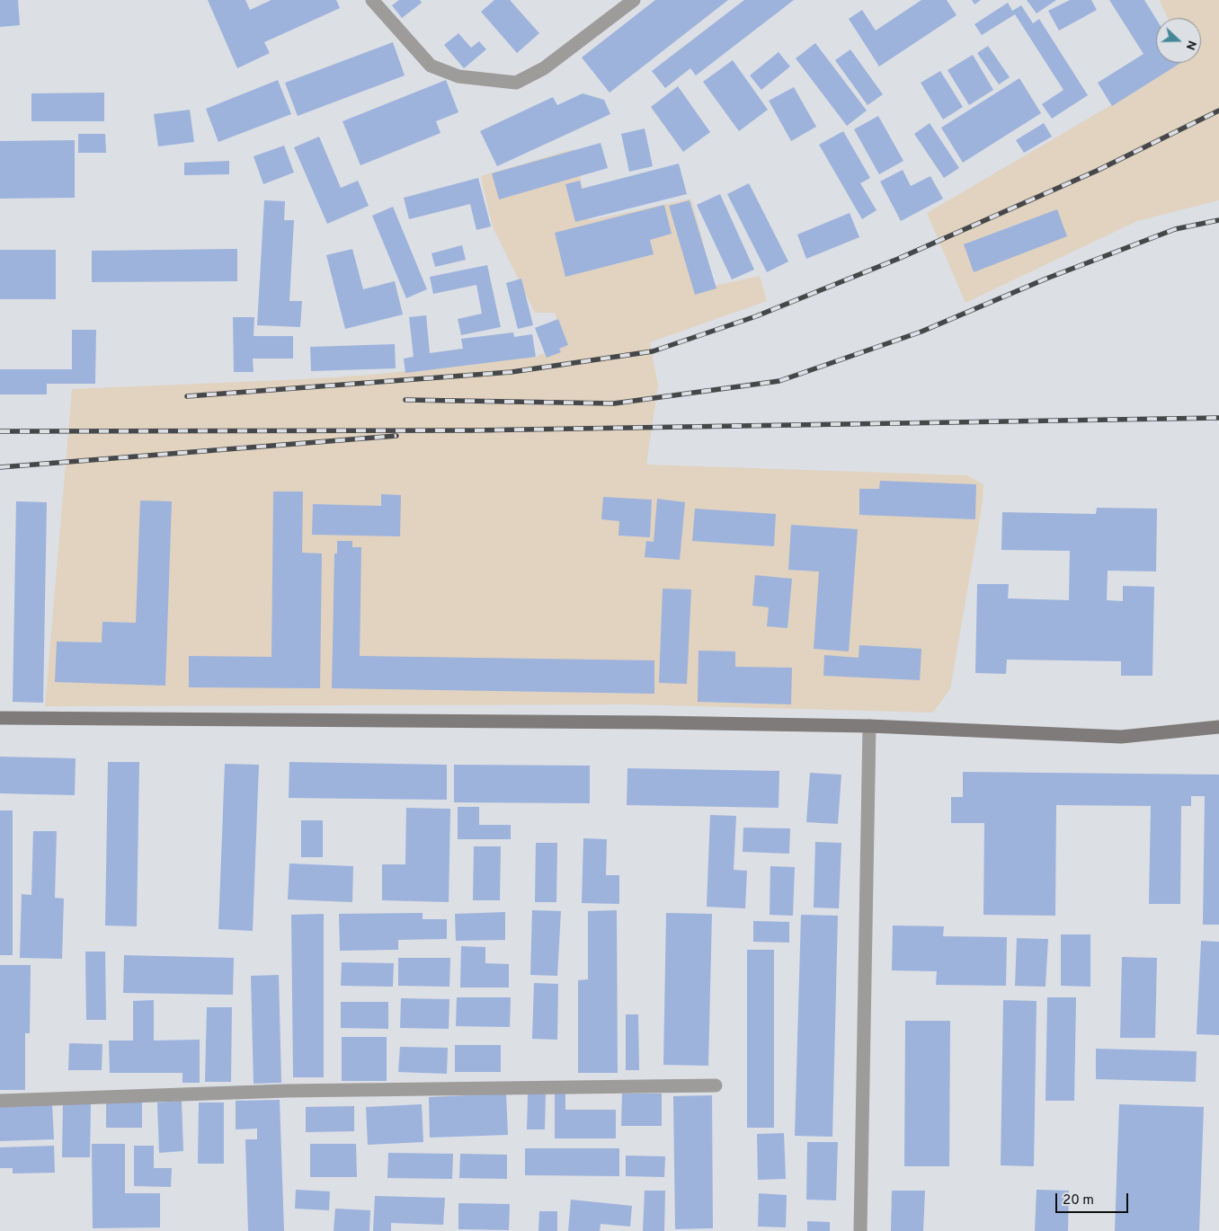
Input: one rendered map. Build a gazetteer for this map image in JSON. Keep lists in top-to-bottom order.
{
  "scale_bar": "20 m",
  "north": "right"
}
